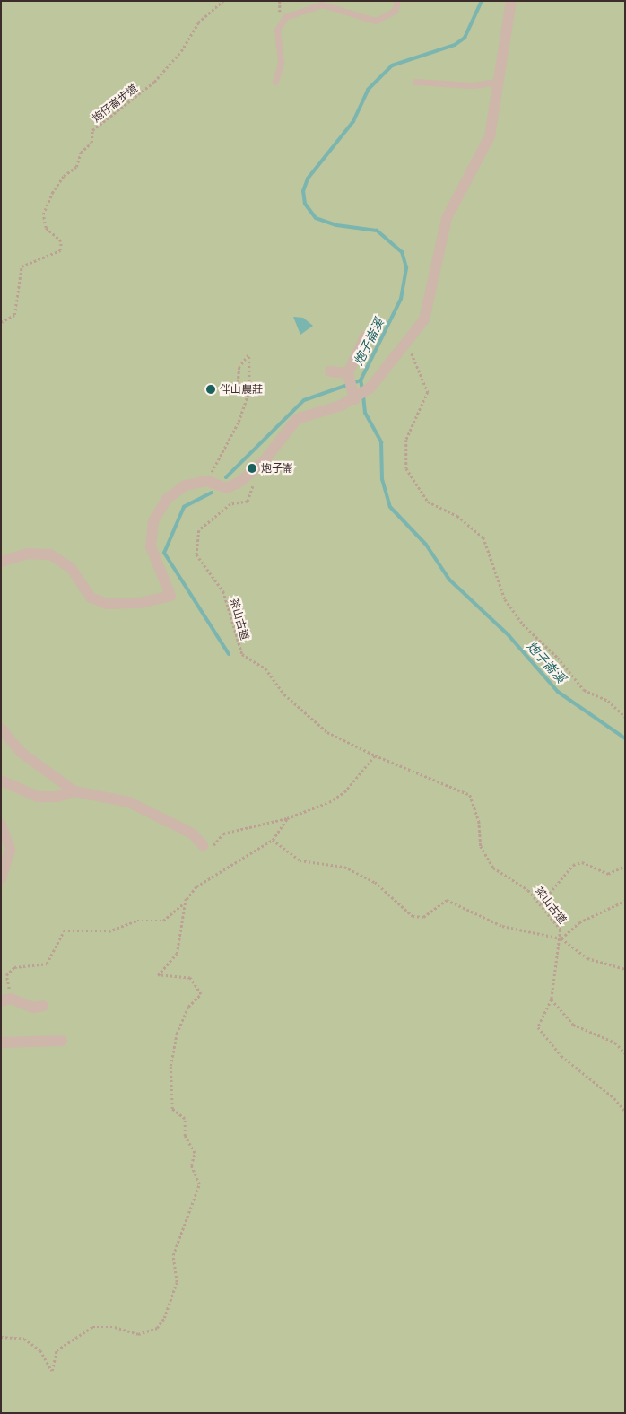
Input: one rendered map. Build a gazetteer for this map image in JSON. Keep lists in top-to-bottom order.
{
  "streets": {
    "path": ["炮仔崙步道", "茶山古道"]
  },
  "water": ["炮子崙溪"],
  "places": ["伴山農莊", "炮子崙"]
}
